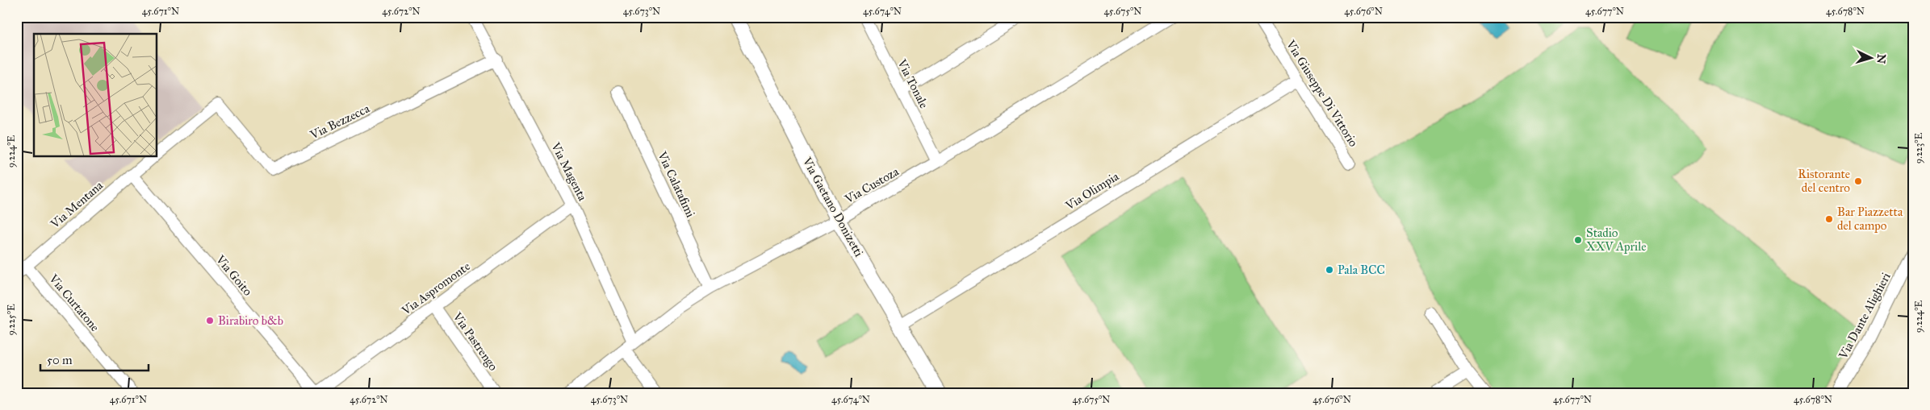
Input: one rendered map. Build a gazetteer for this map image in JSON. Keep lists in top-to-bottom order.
{
  "streets": {
    "street": [
      "Via Tonale",
      "Via Giuseppe Di Vittorio",
      "Via Bezzecca",
      "Via Magenta",
      "Via Calatafimi",
      "Via Custoza",
      "Via Olimpia",
      "Via Mentana",
      "Via Gaetano Donizetti",
      "Via Goito",
      "Via Aspromonte",
      "Via Curtatone",
      "Via Dante Alighieri",
      "Via Pastrengo"
    ]
  },
  "crossings": [
    ["Via Tonale", "Via Custoza"],
    ["Via Giuseppe Di Vittorio", "Via Olimpia"],
    ["Via Bezzecca", "Via Magenta"],
    ["Via Bezzecca", "Via Mentana"],
    ["Via Magenta", "Via Custoza"],
    ["Via Magenta", "Via Aspromonte"],
    ["Via Calatafimi", "Via Custoza"],
    ["Via Custoza", "Via Gaetano Donizetti"],
    ["Via Olimpia", "Via Gaetano Donizetti"],
    ["Via Mentana", "Via Goito"],
    ["Via Mentana", "Via Curtatone"],
    ["Via Goito", "Via Aspromonte"],
    ["Via Aspromonte", "Via Pastrengo"]
  ],
  "places": [
    "Ristorante del centro",
    "Bar Piazzetta del campo",
    "Stadio XXV Aprile",
    "Pala BCC",
    "Birabiro b&b"
  ],
  "scale_bar": "50 m",
  "north": "right",
  "coordinates": [
    "45.671°N",
    "45.672°N",
    "45.673°N",
    "45.674°N",
    "45.675°N",
    "45.676°N",
    "45.677°N",
    "45.678°N",
    "9.223°E",
    "9.224°E",
    "9.225°E"
  ]
}
